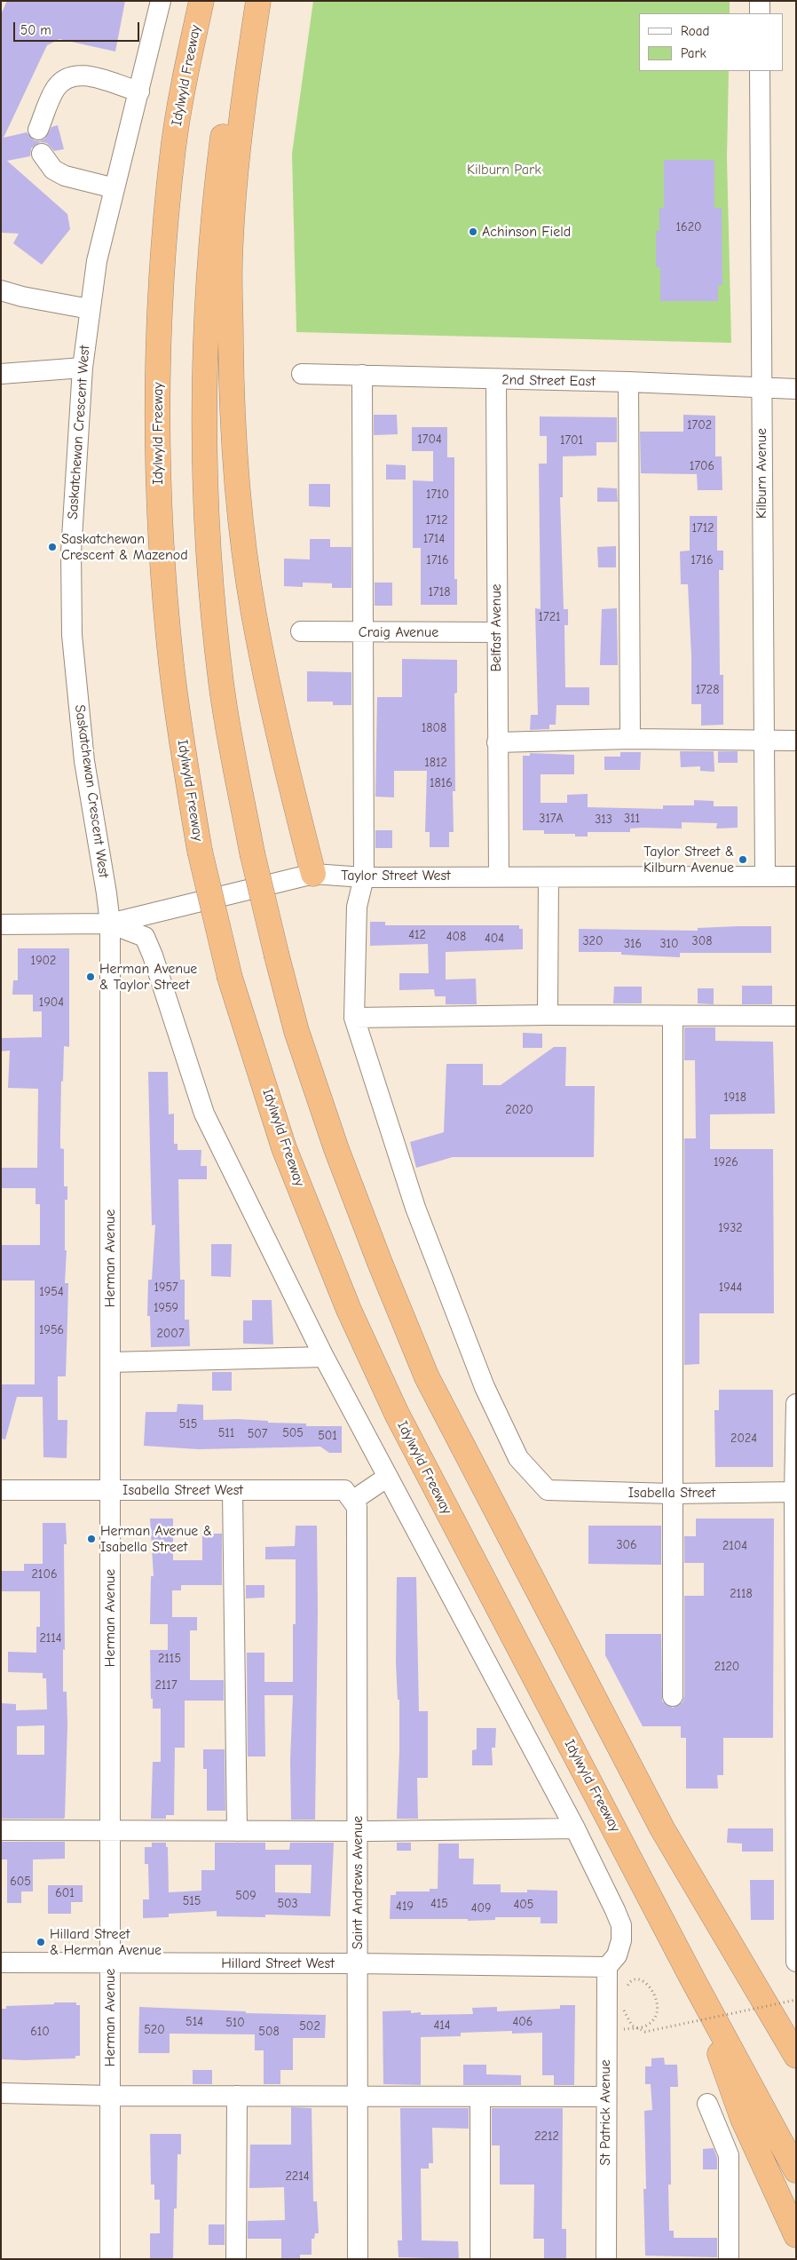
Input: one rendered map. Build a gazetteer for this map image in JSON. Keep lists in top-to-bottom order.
{
  "streets": {
    "highway": ["Idylwyld Freeway"],
    "street": [
      "2nd Street East",
      "Saskatchewan Crescent West",
      "Kilburn Avenue",
      "Belfast Avenue",
      "Craig Avenue",
      "Taylor Street West",
      "Herman Avenue",
      "Isabella Street West",
      "Isabella Street",
      "Saint Andrews Avenue",
      "Hillard Street West",
      "St Patrick Avenue"
    ]
  },
  "crossings": [
    ["2nd Street East", "Kilburn Avenue"],
    ["2nd Street East", "Belfast Avenue"],
    ["Saskatchewan Crescent West", "Taylor Street West"],
    ["Saskatchewan Crescent West", "Herman Avenue"],
    ["Kilburn Avenue", "Taylor Street West"],
    ["Belfast Avenue", "Craig Avenue"],
    ["Belfast Avenue", "Taylor Street West"],
    ["Taylor Street West", "Herman Avenue"],
    ["Herman Avenue", "Isabella Street West"],
    ["Herman Avenue", "Hillard Street West"],
    ["Isabella Street West", "Saint Andrews Avenue"],
    ["Saint Andrews Avenue", "Hillard Street West"],
    ["Hillard Street West", "St Patrick Avenue"]
  ],
  "parks": ["Kilburn Park"],
  "places": [
    "Achinson Field",
    "Saskatchewan Crescent & Mazenod",
    "Taylor Street & Kilburn Avenue",
    "Herman Avenue & Taylor Street",
    "Herman Avenue & Isabella Street",
    "Hillard Street & Herman Avenue"
  ],
  "house_numbers": [
    "1620",
    "1702",
    "1704",
    "1701",
    "1706",
    "1710",
    "1712",
    "1712",
    "1714",
    "1716",
    "1716",
    "1718",
    "1721",
    "1728",
    "1808",
    "1812",
    "1816",
    "317A",
    "311",
    "313",
    "412",
    "408",
    "404",
    "320",
    "308",
    "316",
    "310",
    "1902",
    "1904",
    "1918",
    "2020",
    "1926",
    "1932",
    "1957",
    "1944",
    "1954",
    "1959",
    "1956",
    "2007",
    "515",
    "511",
    "505",
    "507",
    "501",
    "2024",
    "306",
    "2104",
    "2106",
    "2118",
    "2114",
    "2115",
    "2120",
    "2117",
    "605",
    "601",
    "509",
    "515",
    "503",
    "415",
    "405",
    "419",
    "409",
    "514",
    "406",
    "510",
    "414",
    "502",
    "520",
    "610",
    "508",
    "2212",
    "2214"
  ],
  "legend": ["Road", "Park"],
  "scale_bar": "50 m"
}
